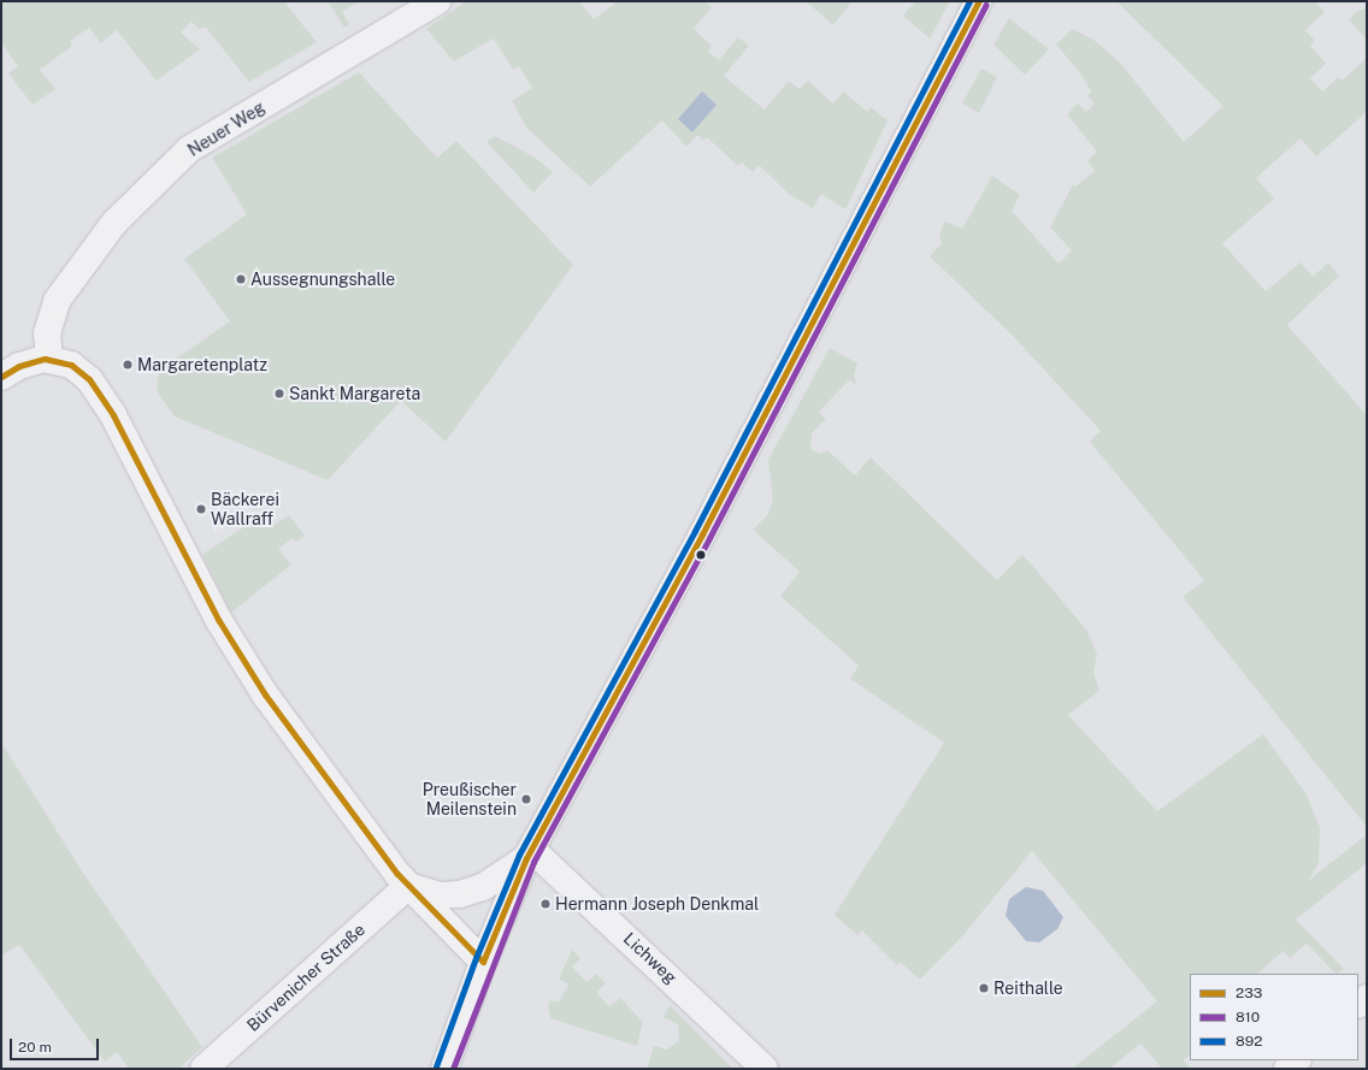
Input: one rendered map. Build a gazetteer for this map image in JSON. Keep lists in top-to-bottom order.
{
  "streets": {
    "street": ["Neuer Weg", "Lichweg", "Bürvenicher Straße"]
  },
  "places": [
    "Aussegnungshalle",
    "Margaretenplatz",
    "Sankt Margareta",
    "Bäckerei Wallraff",
    "Preußischer Meilenstein",
    "Hermann Joseph Denkmal",
    "Reithalle"
  ],
  "lines": ["transit line 233", "transit line 892", "transit line 810"],
  "legend": ["233", "810", "892"],
  "scale_bar": "20 m"
}
